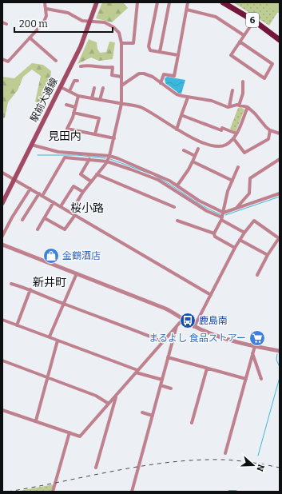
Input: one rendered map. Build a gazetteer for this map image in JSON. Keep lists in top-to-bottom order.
{
  "streets": {
    "highway": ["6"],
    "main road": ["駅前大通線"]
  },
  "districts": ["見田内", "桜小路", "新井町"],
  "places": {
    "shop": ["金鶴酒店"],
    "bus stop": ["鹿島南"],
    "supermarket": ["まるよし 食品ストアー"]
  },
  "scale_bar": "200 m",
  "north": "right"
}
